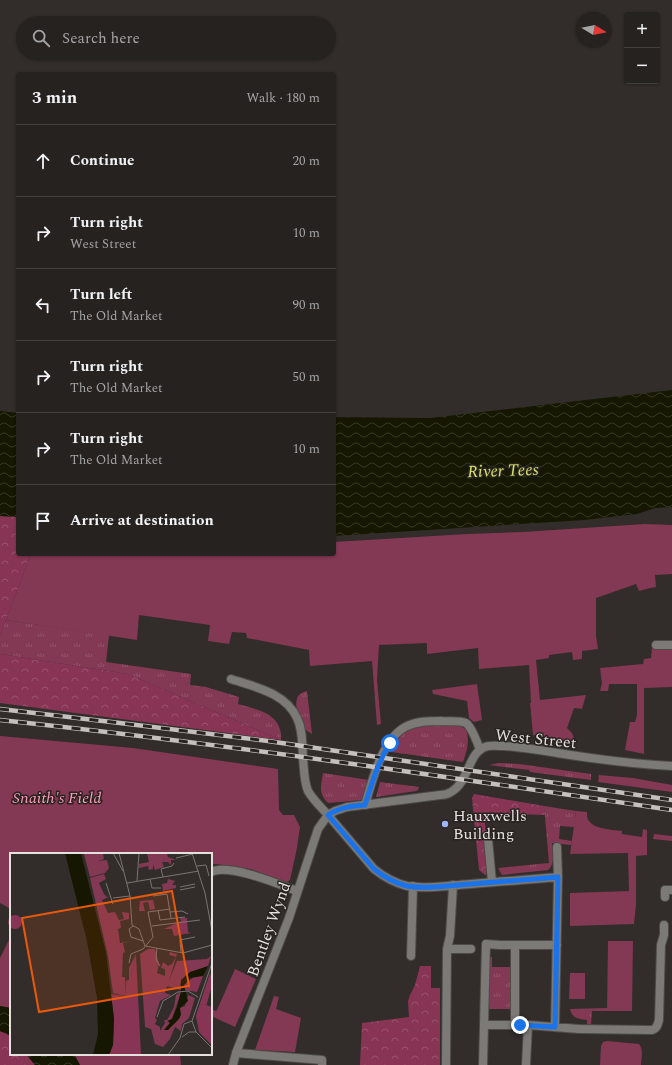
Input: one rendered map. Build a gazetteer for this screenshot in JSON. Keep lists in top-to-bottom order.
{
  "streets": {
    "street": ["West Street", "Bentley Wynd"]
  },
  "crossings": [
    ["West Street", "Bentley Wynd"]
  ],
  "water": ["River Tees"],
  "parks": ["Snaith's Field"],
  "places": ["Hauxwells Building"],
  "north": "right",
  "page": {
    "map_buttons": ["+", "−"],
    "search": "Search here",
    "heading": ["3 min", "Walk · 180 m"],
    "list": [
      ["Continue", "20 m"],
      ["Turn right", "West Street", "10 m"],
      ["Turn left", "The Old Market", "90 m"],
      ["Turn right", "The Old Market", "50 m"],
      ["Turn right", "The Old Market", "10 m"],
      "Arrive at destination"
    ]
  }
}
